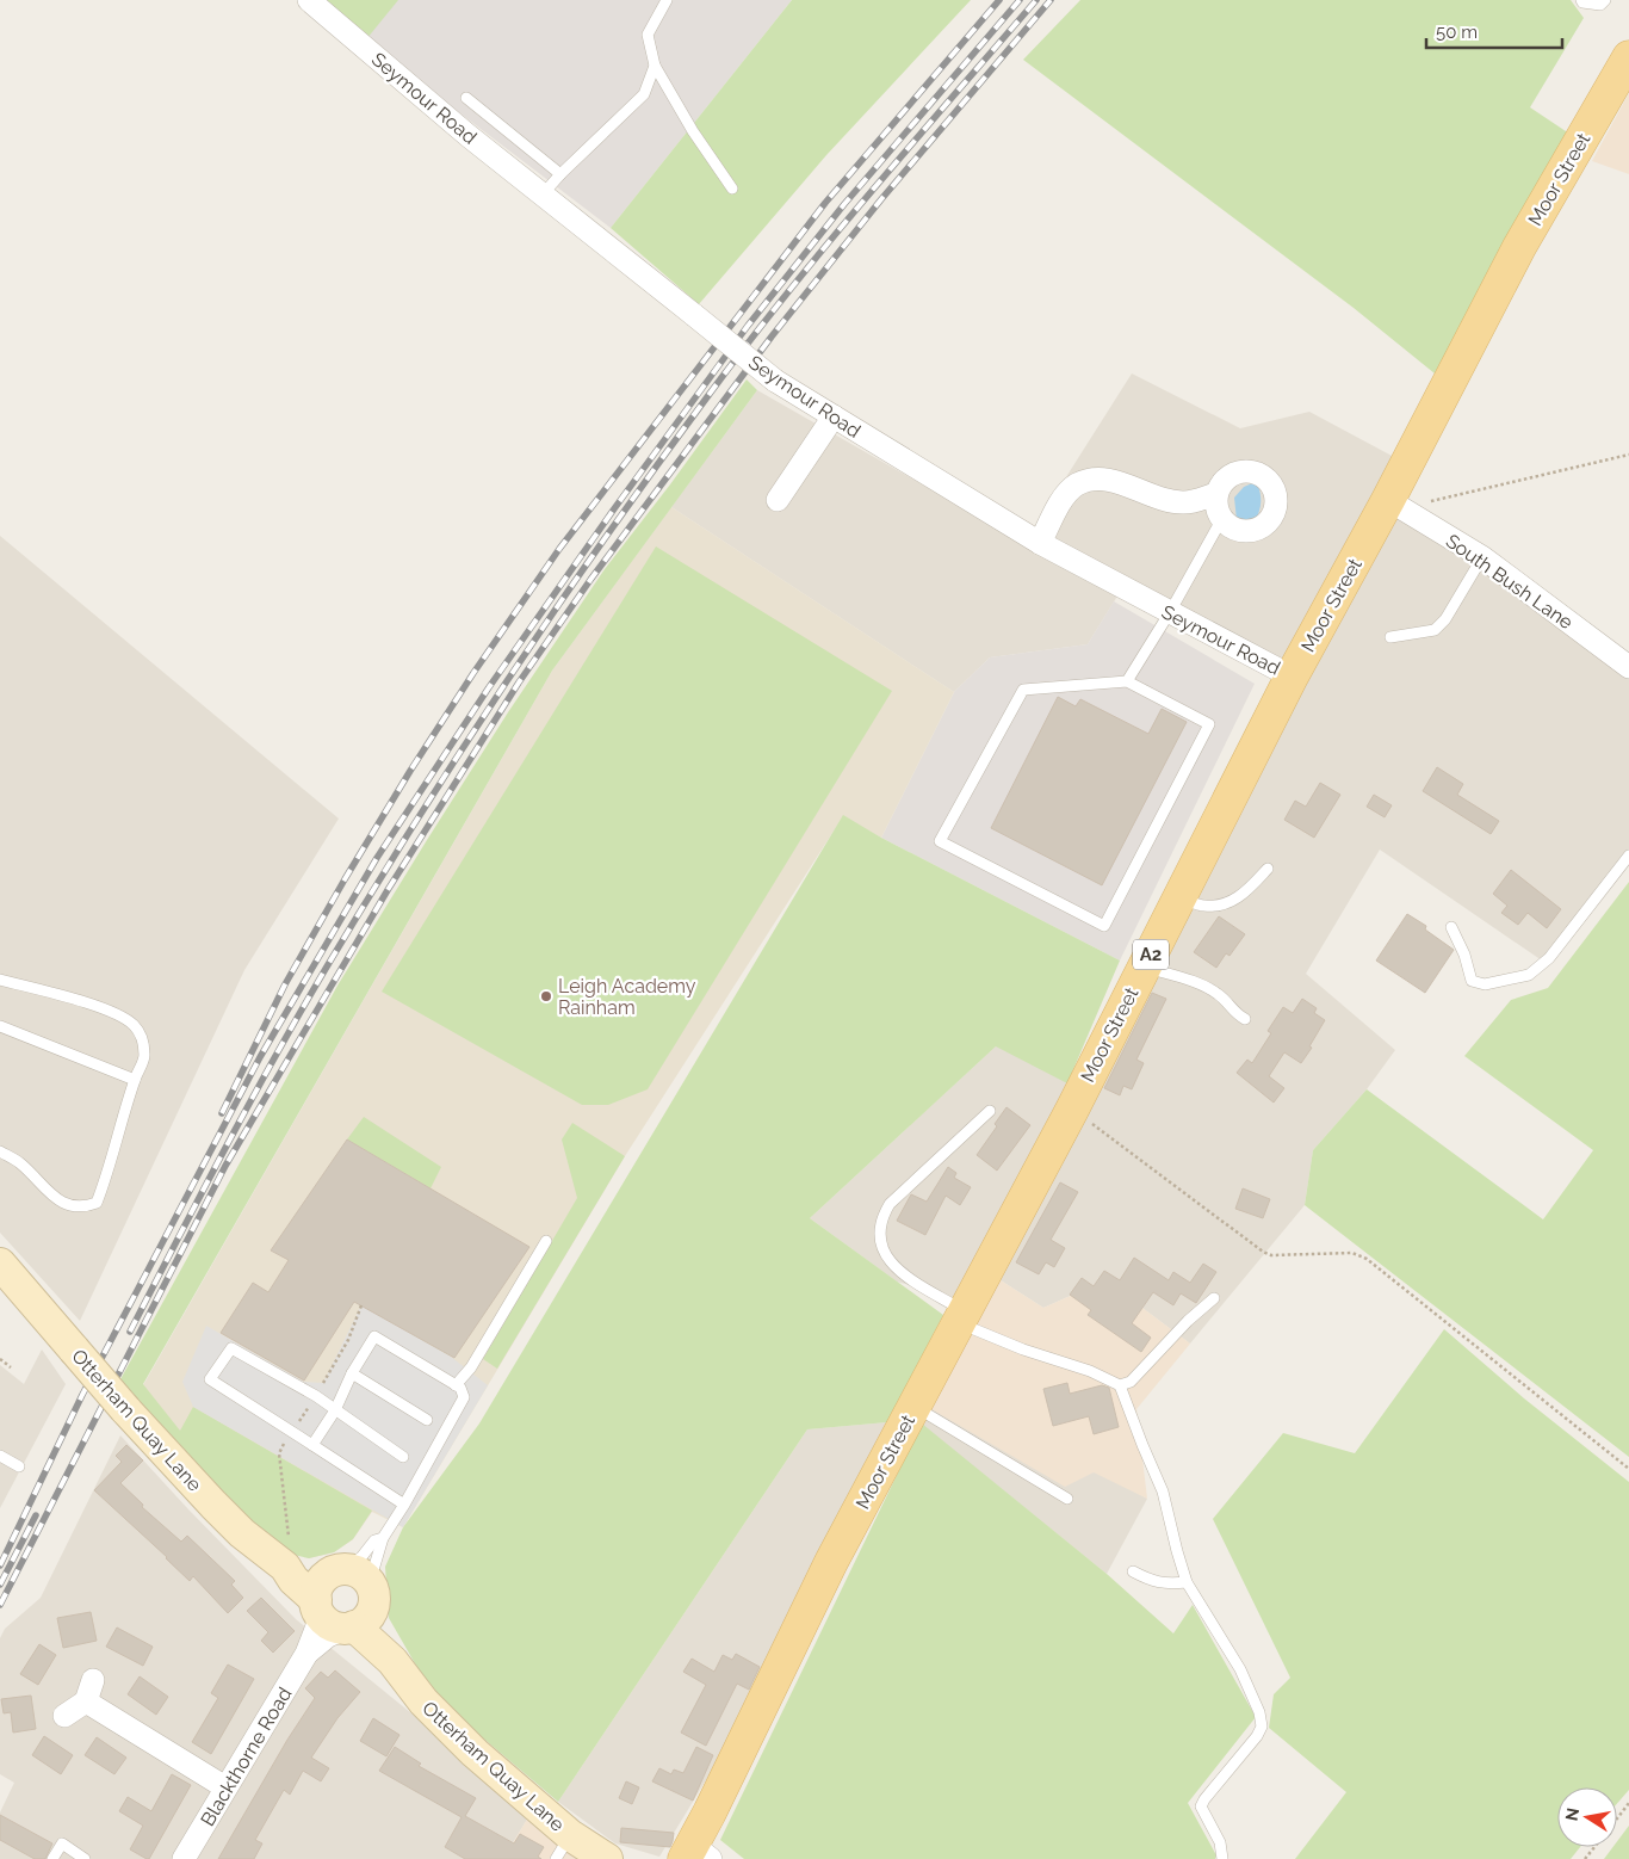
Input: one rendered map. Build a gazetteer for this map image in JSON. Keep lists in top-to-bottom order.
{
  "streets": {
    "main road": ["Moor Street", "A2"],
    "street": [
      "Seymour Road",
      "South Bush Lane",
      "Otterham Quay Lane",
      "Blackthorne Road"
    ]
  },
  "crossings": [
    ["Seymour Road", "Moor Street"],
    ["Moor Street", "South Bush Lane"],
    ["Otterham Quay Lane", "Blackthorne Road"]
  ],
  "places": ["Leigh Academy Rainham"],
  "scale_bar": "50 m",
  "north": "left"
}
